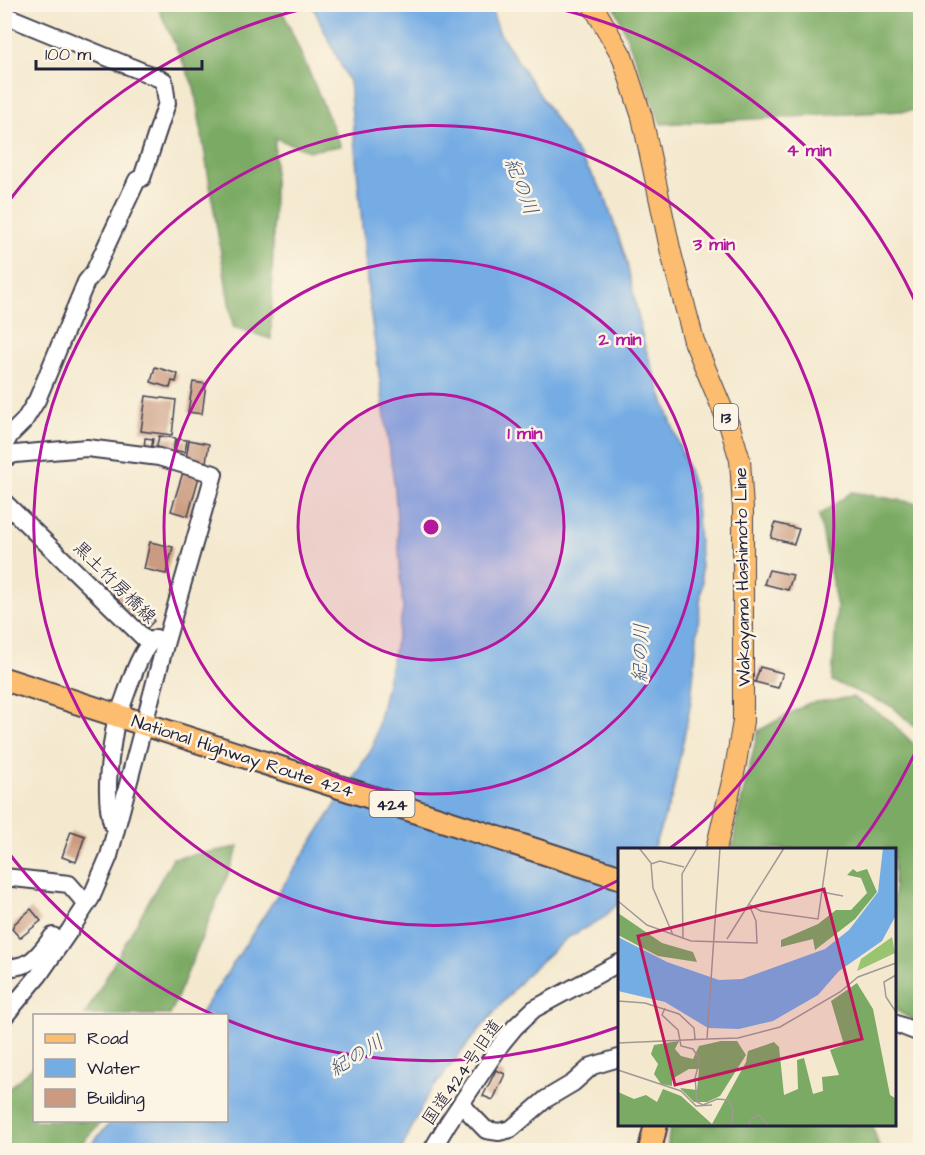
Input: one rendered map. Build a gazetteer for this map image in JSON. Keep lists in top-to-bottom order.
{
  "streets": {
    "highway": ["National Highway Route 424", "424"],
    "main road": ["13", "Wakayama Hashimoto Line"],
    "street": ["黒土竹房橋線", "国道424号旧道"]
  },
  "water": ["紀の川"],
  "legend": ["Road", "Water", "Building"],
  "scale_bar": "100 m",
  "rings": [
    "4 min",
    "3 min",
    "2 min",
    "1 min"
  ]
}
